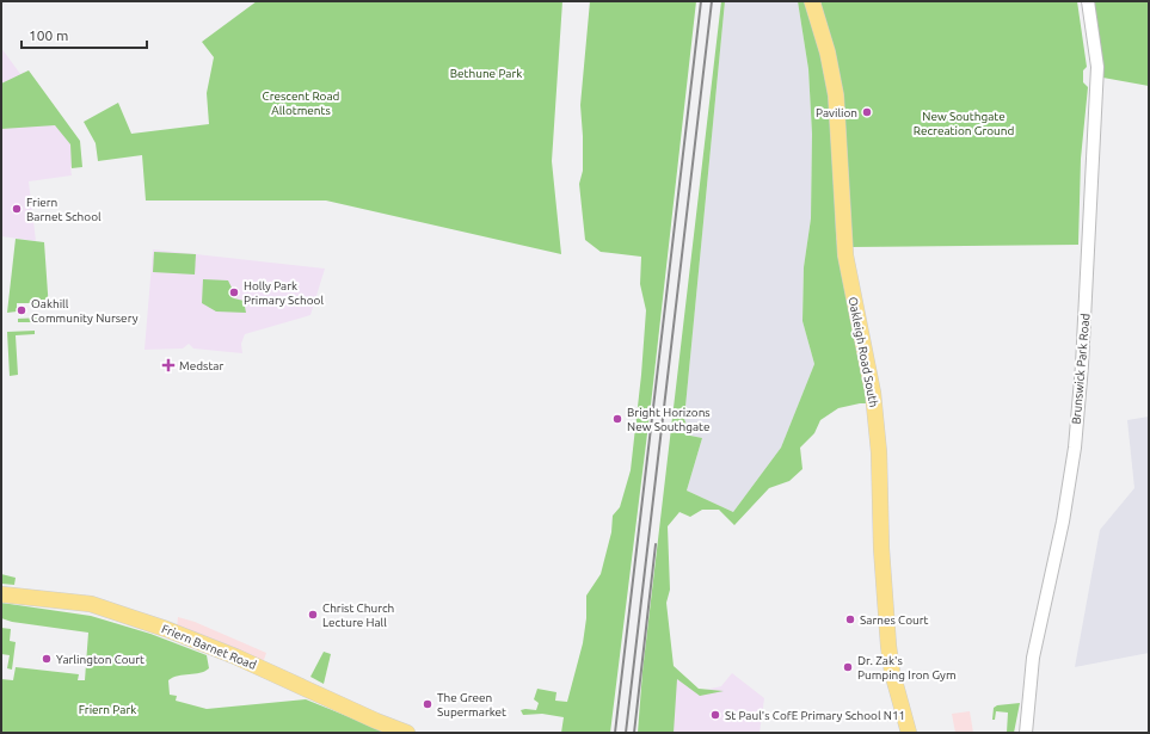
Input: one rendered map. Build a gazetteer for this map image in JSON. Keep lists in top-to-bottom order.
{
  "streets": {
    "main road": ["Oakleigh Road South", "Friern Barnet Road"],
    "street": ["Brunswick Park Road"]
  },
  "parks": [
    "Bethune Park",
    "Crescent Road Allotments",
    "New Southgate Recreation Ground",
    "Friern Park"
  ],
  "places": {
    "other": [
      "Pavilion",
      "Friern Barnet School",
      "Holly Park Primary School",
      "Oakhill Community Nursery",
      "Bright Horizons New Southgate",
      "Christ Church Lecture Hall",
      "Sarnes Court",
      "Yarlington Court",
      "Dr. Zak's Pumping Iron Gym",
      "The Green Supermarket",
      "St Paul's CofE Primary School N11"
    ],
    "health": ["Medstar"]
  },
  "scale_bar": "100 m"
}
